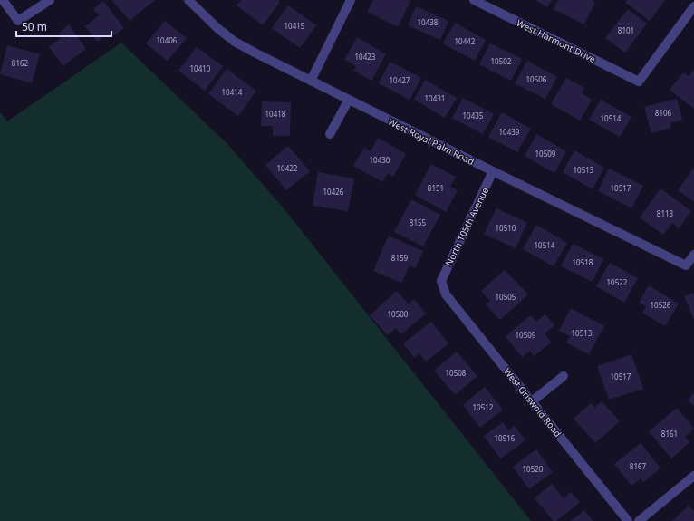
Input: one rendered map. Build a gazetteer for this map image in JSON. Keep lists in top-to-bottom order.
{
  "streets": {
    "street": [
      "West Harmont Drive",
      "West Royal Palm Road",
      "North 105th Avenue",
      "West Griswold Road"
    ]
  },
  "crossings": [
    ["West Royal Palm Road", "North 105th Avenue"],
    ["North 105th Avenue", "West Griswold Road"]
  ],
  "house_numbers": [
    "10438",
    "10415",
    "8101",
    "10406",
    "10442",
    "10423",
    "10502",
    "8162",
    "10410",
    "10506",
    "10427",
    "10414",
    "10431",
    "8106",
    "10418",
    "10435",
    "10514",
    "10439",
    "10509",
    "10430",
    "10422",
    "10513",
    "8151",
    "10517",
    "10426",
    "8113",
    "8155",
    "10510",
    "10514",
    "8159",
    "10518",
    "10522",
    "10505",
    "10526",
    "10500",
    "10513",
    "10509",
    "10508",
    "10517",
    "10512",
    "8161",
    "10516",
    "8167",
    "10520"
  ],
  "scale_bar": "50 m"
}
